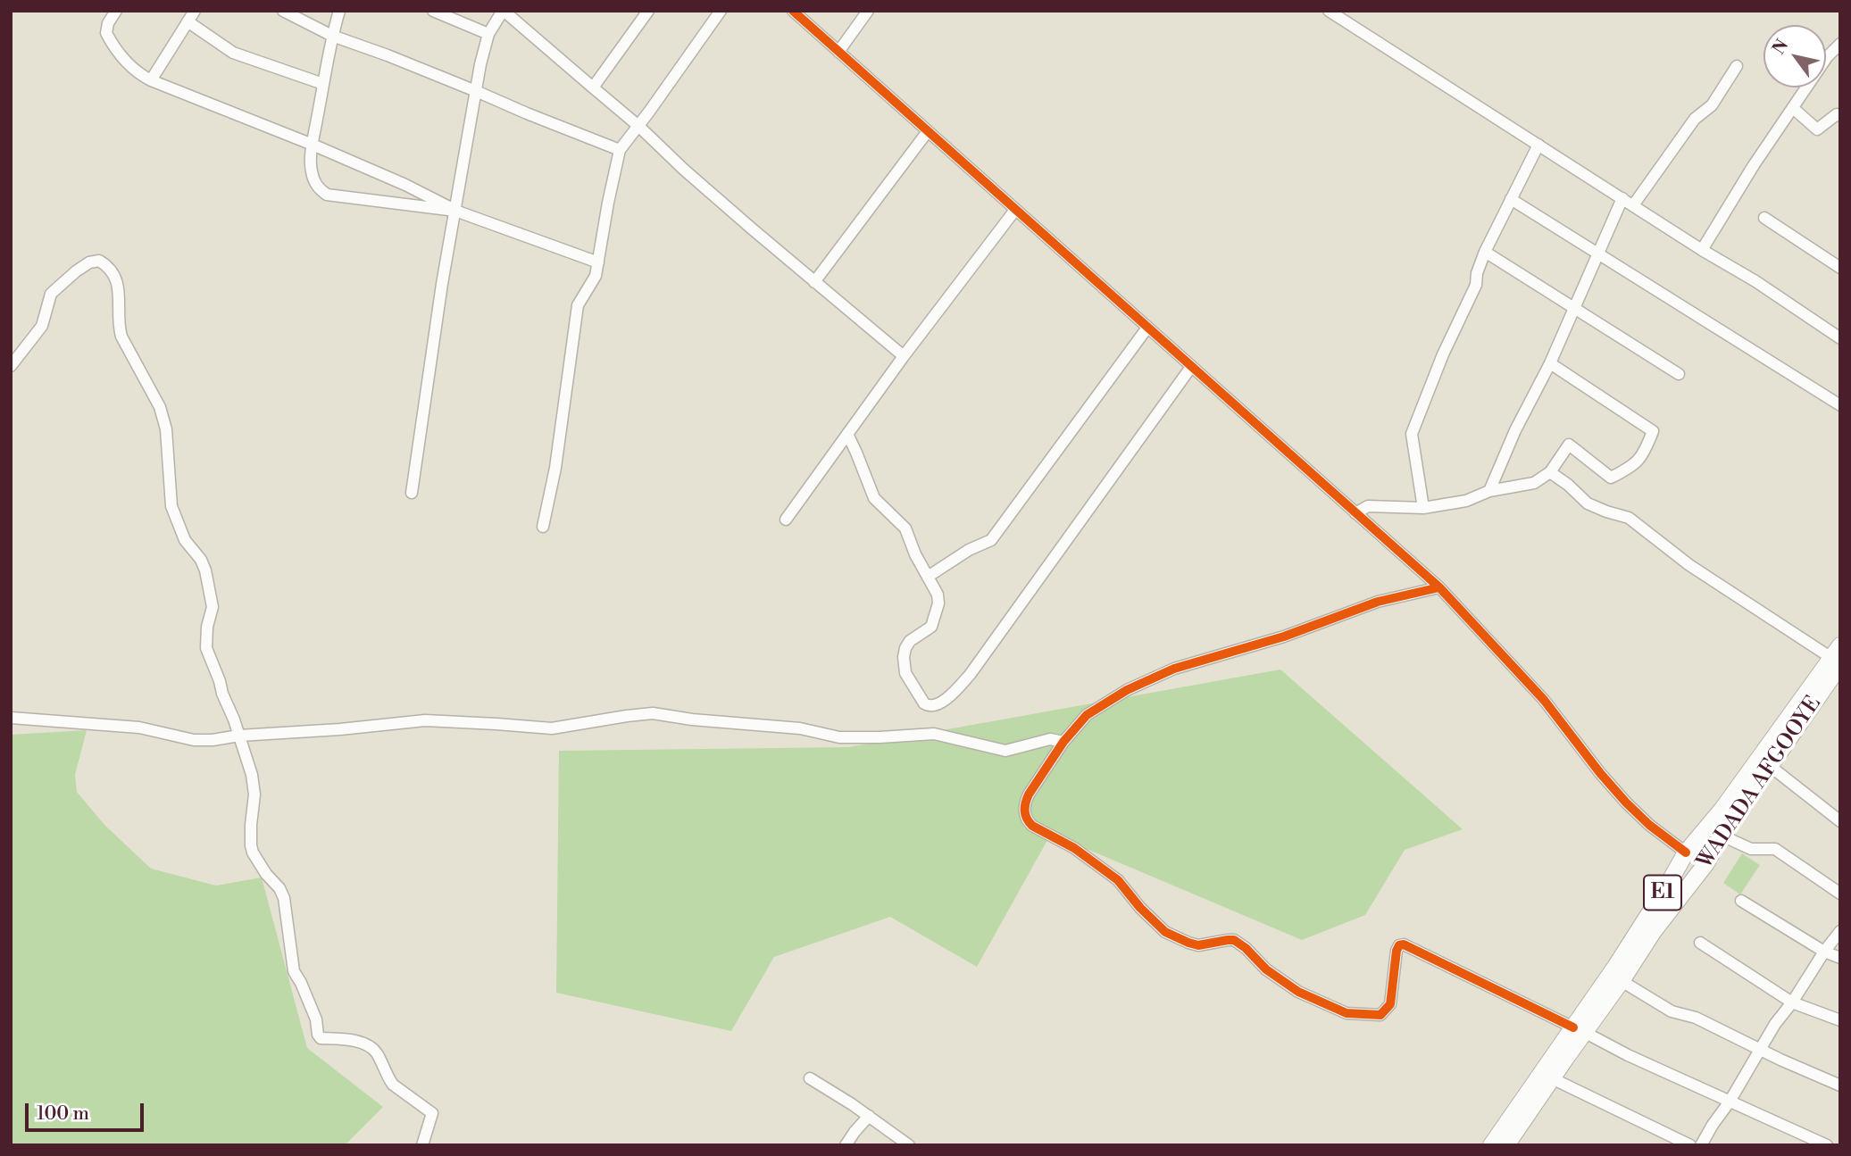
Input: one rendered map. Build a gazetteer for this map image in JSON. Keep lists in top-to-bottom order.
{
  "streets": {
    "highway": ["WADADA AFGOOYE", "E1"]
  },
  "scale_bar": "100 m",
  "north": "top left"
}
